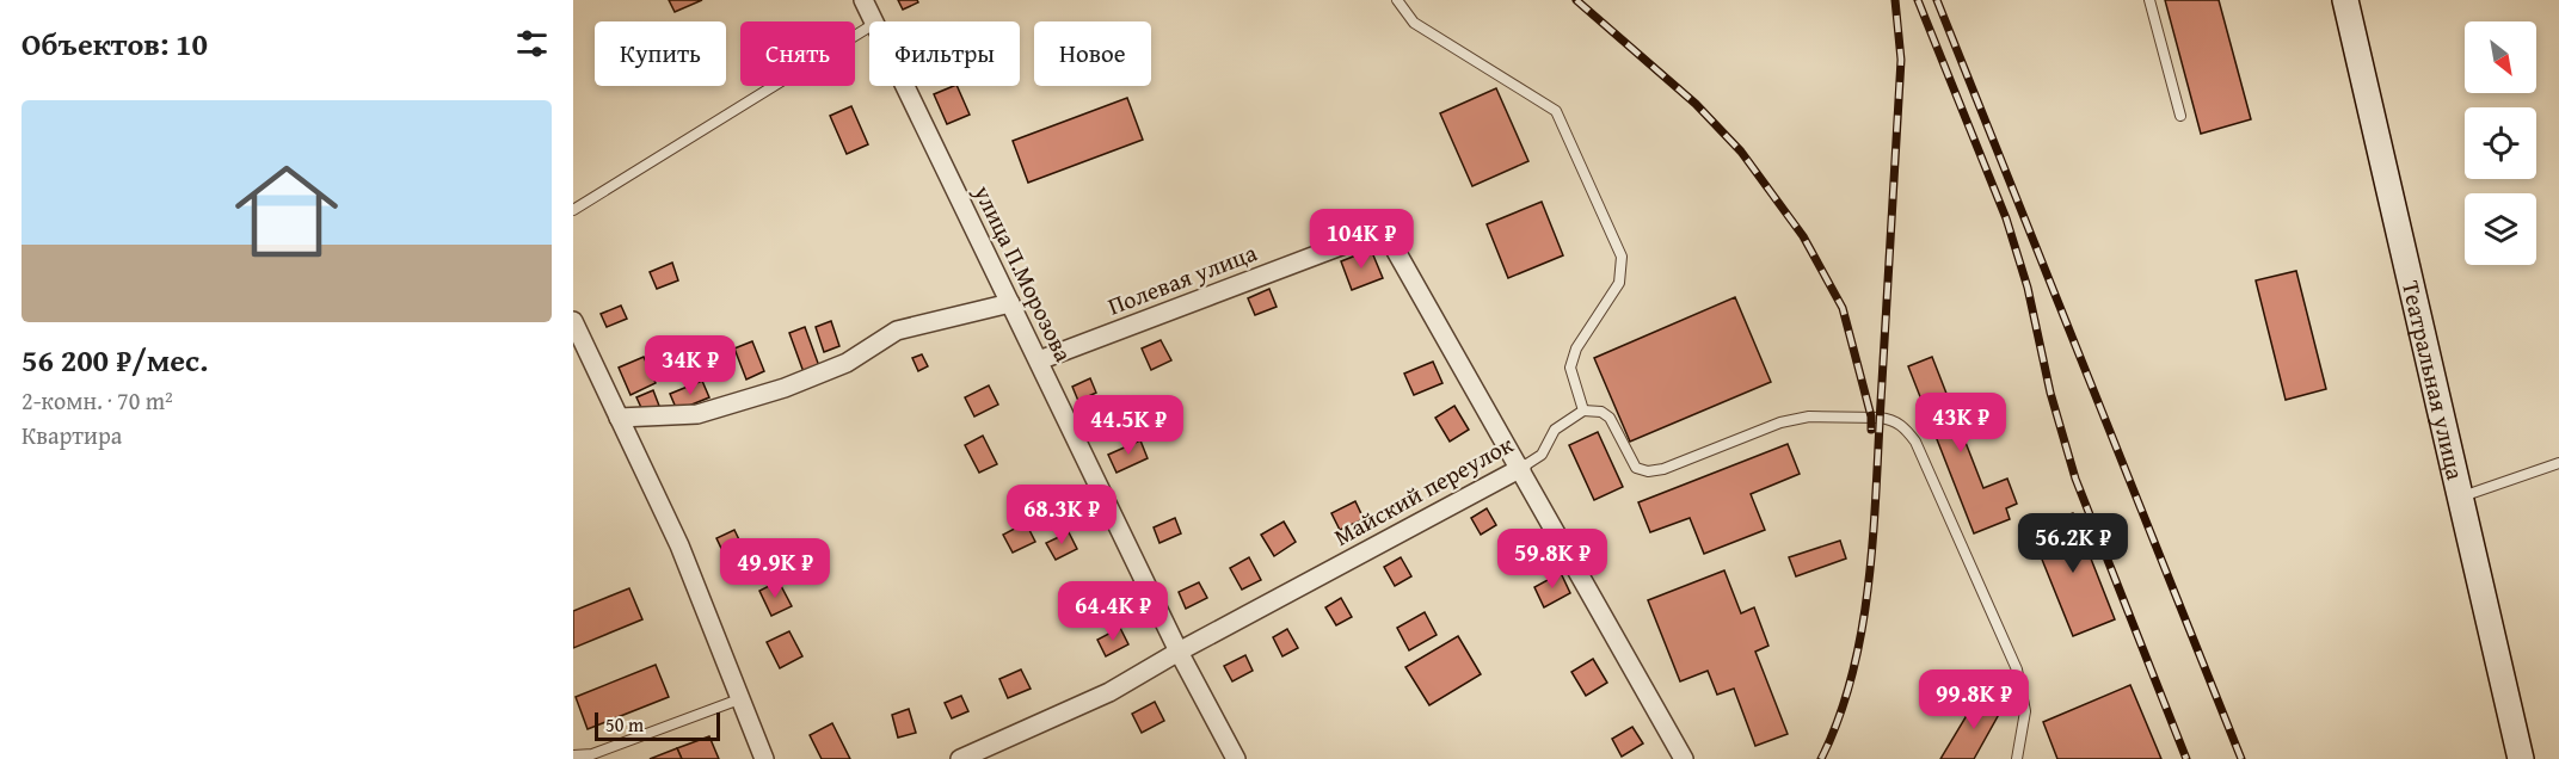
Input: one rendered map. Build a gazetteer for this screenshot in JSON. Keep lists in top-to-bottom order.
{
  "streets": {
    "main road": ["Театральная улица"],
    "street": ["улица П.Морозова", "Полевая улица", "Майский переулок"]
  },
  "crossings": [
    ["улица П.Морозова", "Полевая улица"],
    ["улица П.Морозова", "Майский переулок"],
    ["Полевая улица", "Майский переулок"]
  ],
  "scale_bar": "50 m",
  "north": "bottom right",
  "page": {
    "heading": "Объектов: 10",
    "chip": [
      "Купить",
      "Снять",
      "Фильтры",
      "Новое"
    ],
    "list": [
      {
        "name": "56 200 ₽/мес.",
        "note": "2-комн. · 70 m² · Квартира"
      }
    ],
    "price": [
      "104K ₽",
      "34K ₽",
      "43K ₽",
      "44.5K ₽",
      "68.3K ₽",
      "56.2K ₽",
      "59.8K ₽",
      "49.9K ₽",
      "64.4K ₽",
      "99.8K ₽"
    ],
    "scale": "50 m"
  }
}
